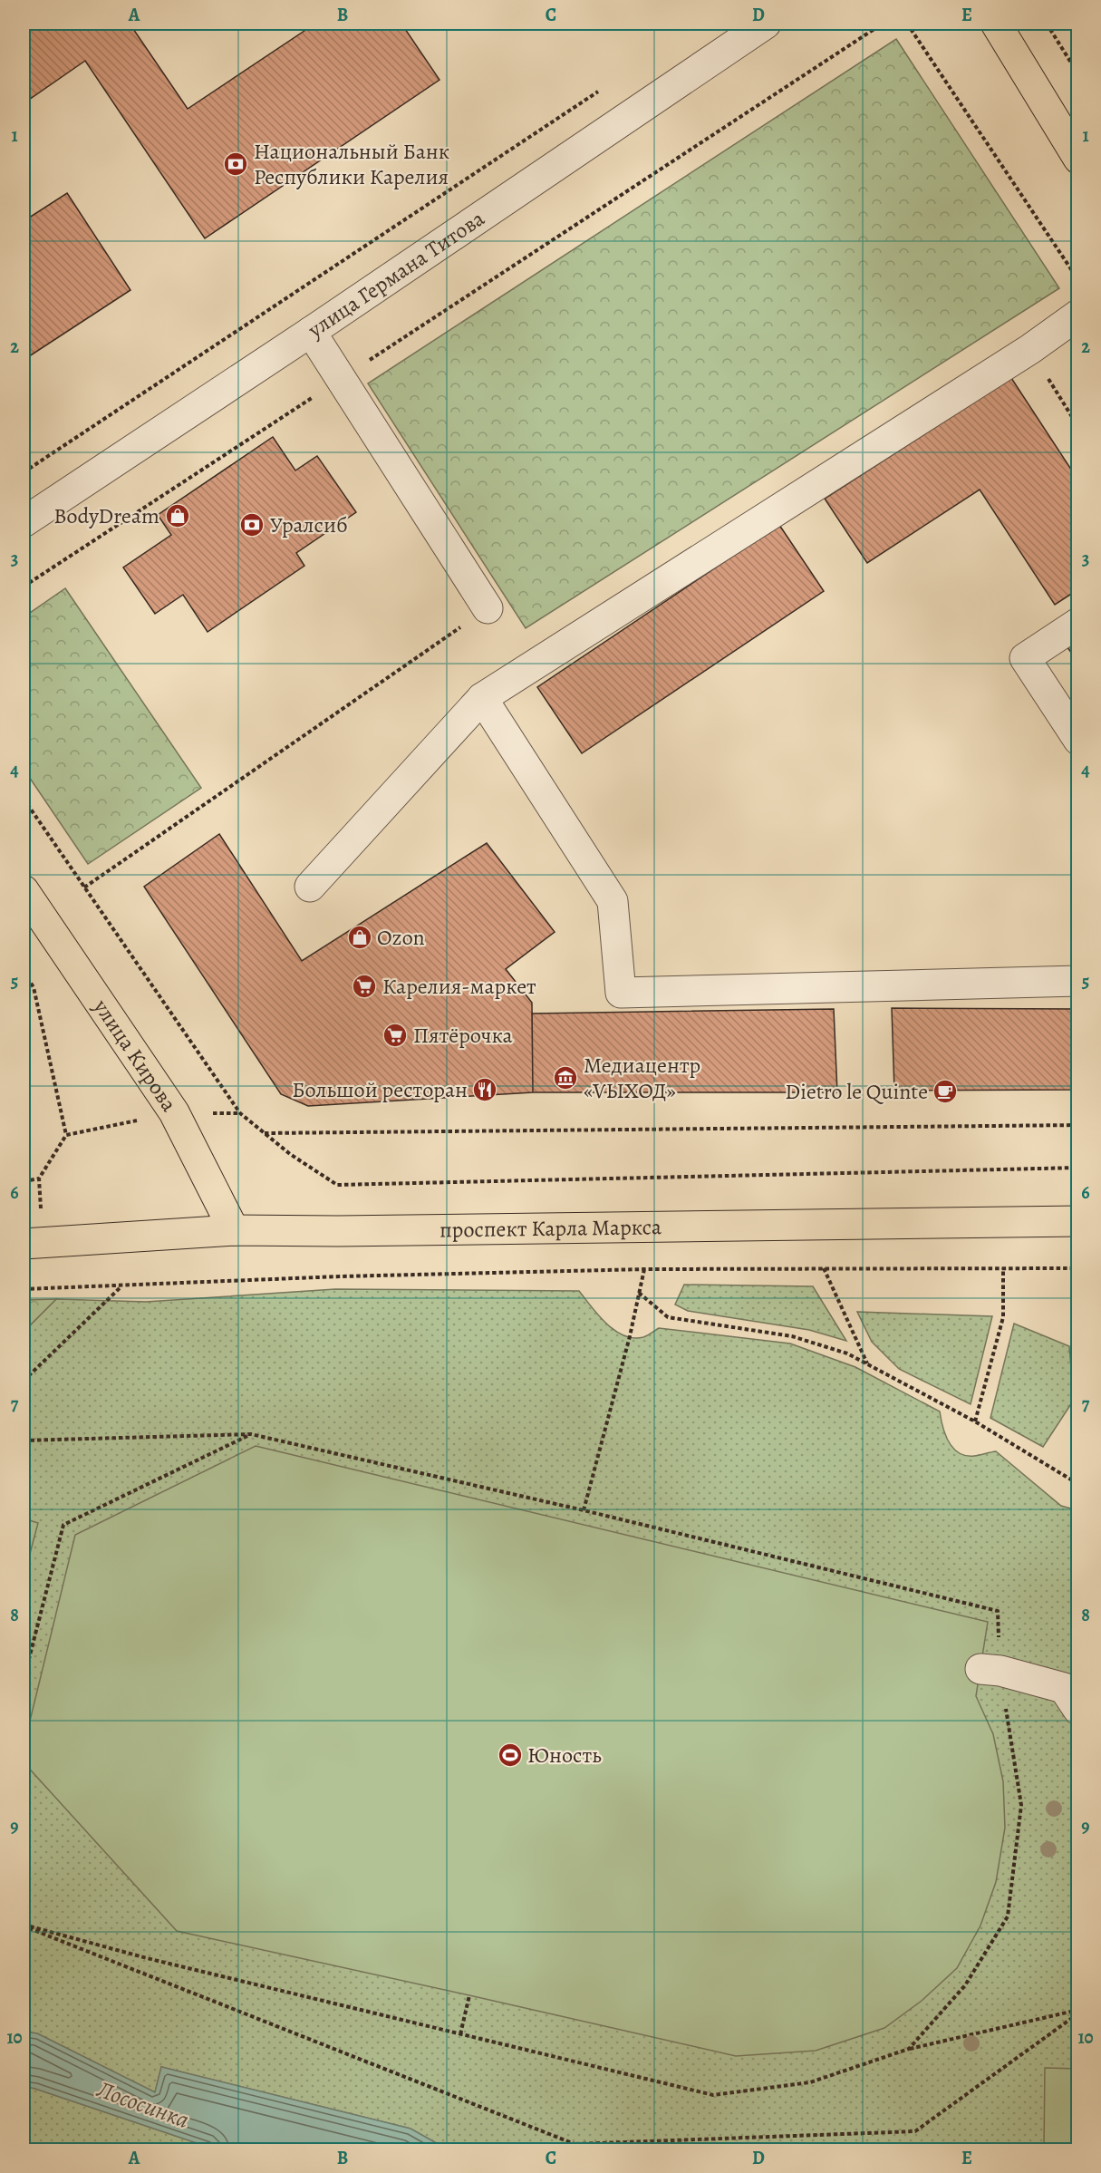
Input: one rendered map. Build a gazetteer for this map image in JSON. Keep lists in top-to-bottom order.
{
  "streets": {
    "main road": ["улица Кирова", "проспект Карла Маркса"],
    "street": ["улица Германа Титова"]
  },
  "crossings": [
    ["улица Кирова", "проспект Карла Маркса"]
  ],
  "water": ["Лососинка"],
  "places": {
    "bank": ["Национальный Банк Республики Карелия", "Уралсиб"],
    "shop": ["BodyDream", "Ozon"],
    "supermarket": ["Карелия-маркет", "Пятёрочка"],
    "museum": ["Медиацентр «ѴЫХОД»"],
    "restaurant": ["Большой ресторан"],
    "cafe": ["Dietro le Quinte"],
    "sports": ["Юность"]
  },
  "grid": {
    "columns": [
      "A",
      "B",
      "C",
      "D",
      "E"
    ],
    "rows": [
      "1",
      "2",
      "3",
      "4",
      "5",
      "6",
      "7",
      "8",
      "9",
      "10"
    ]
  }
}
